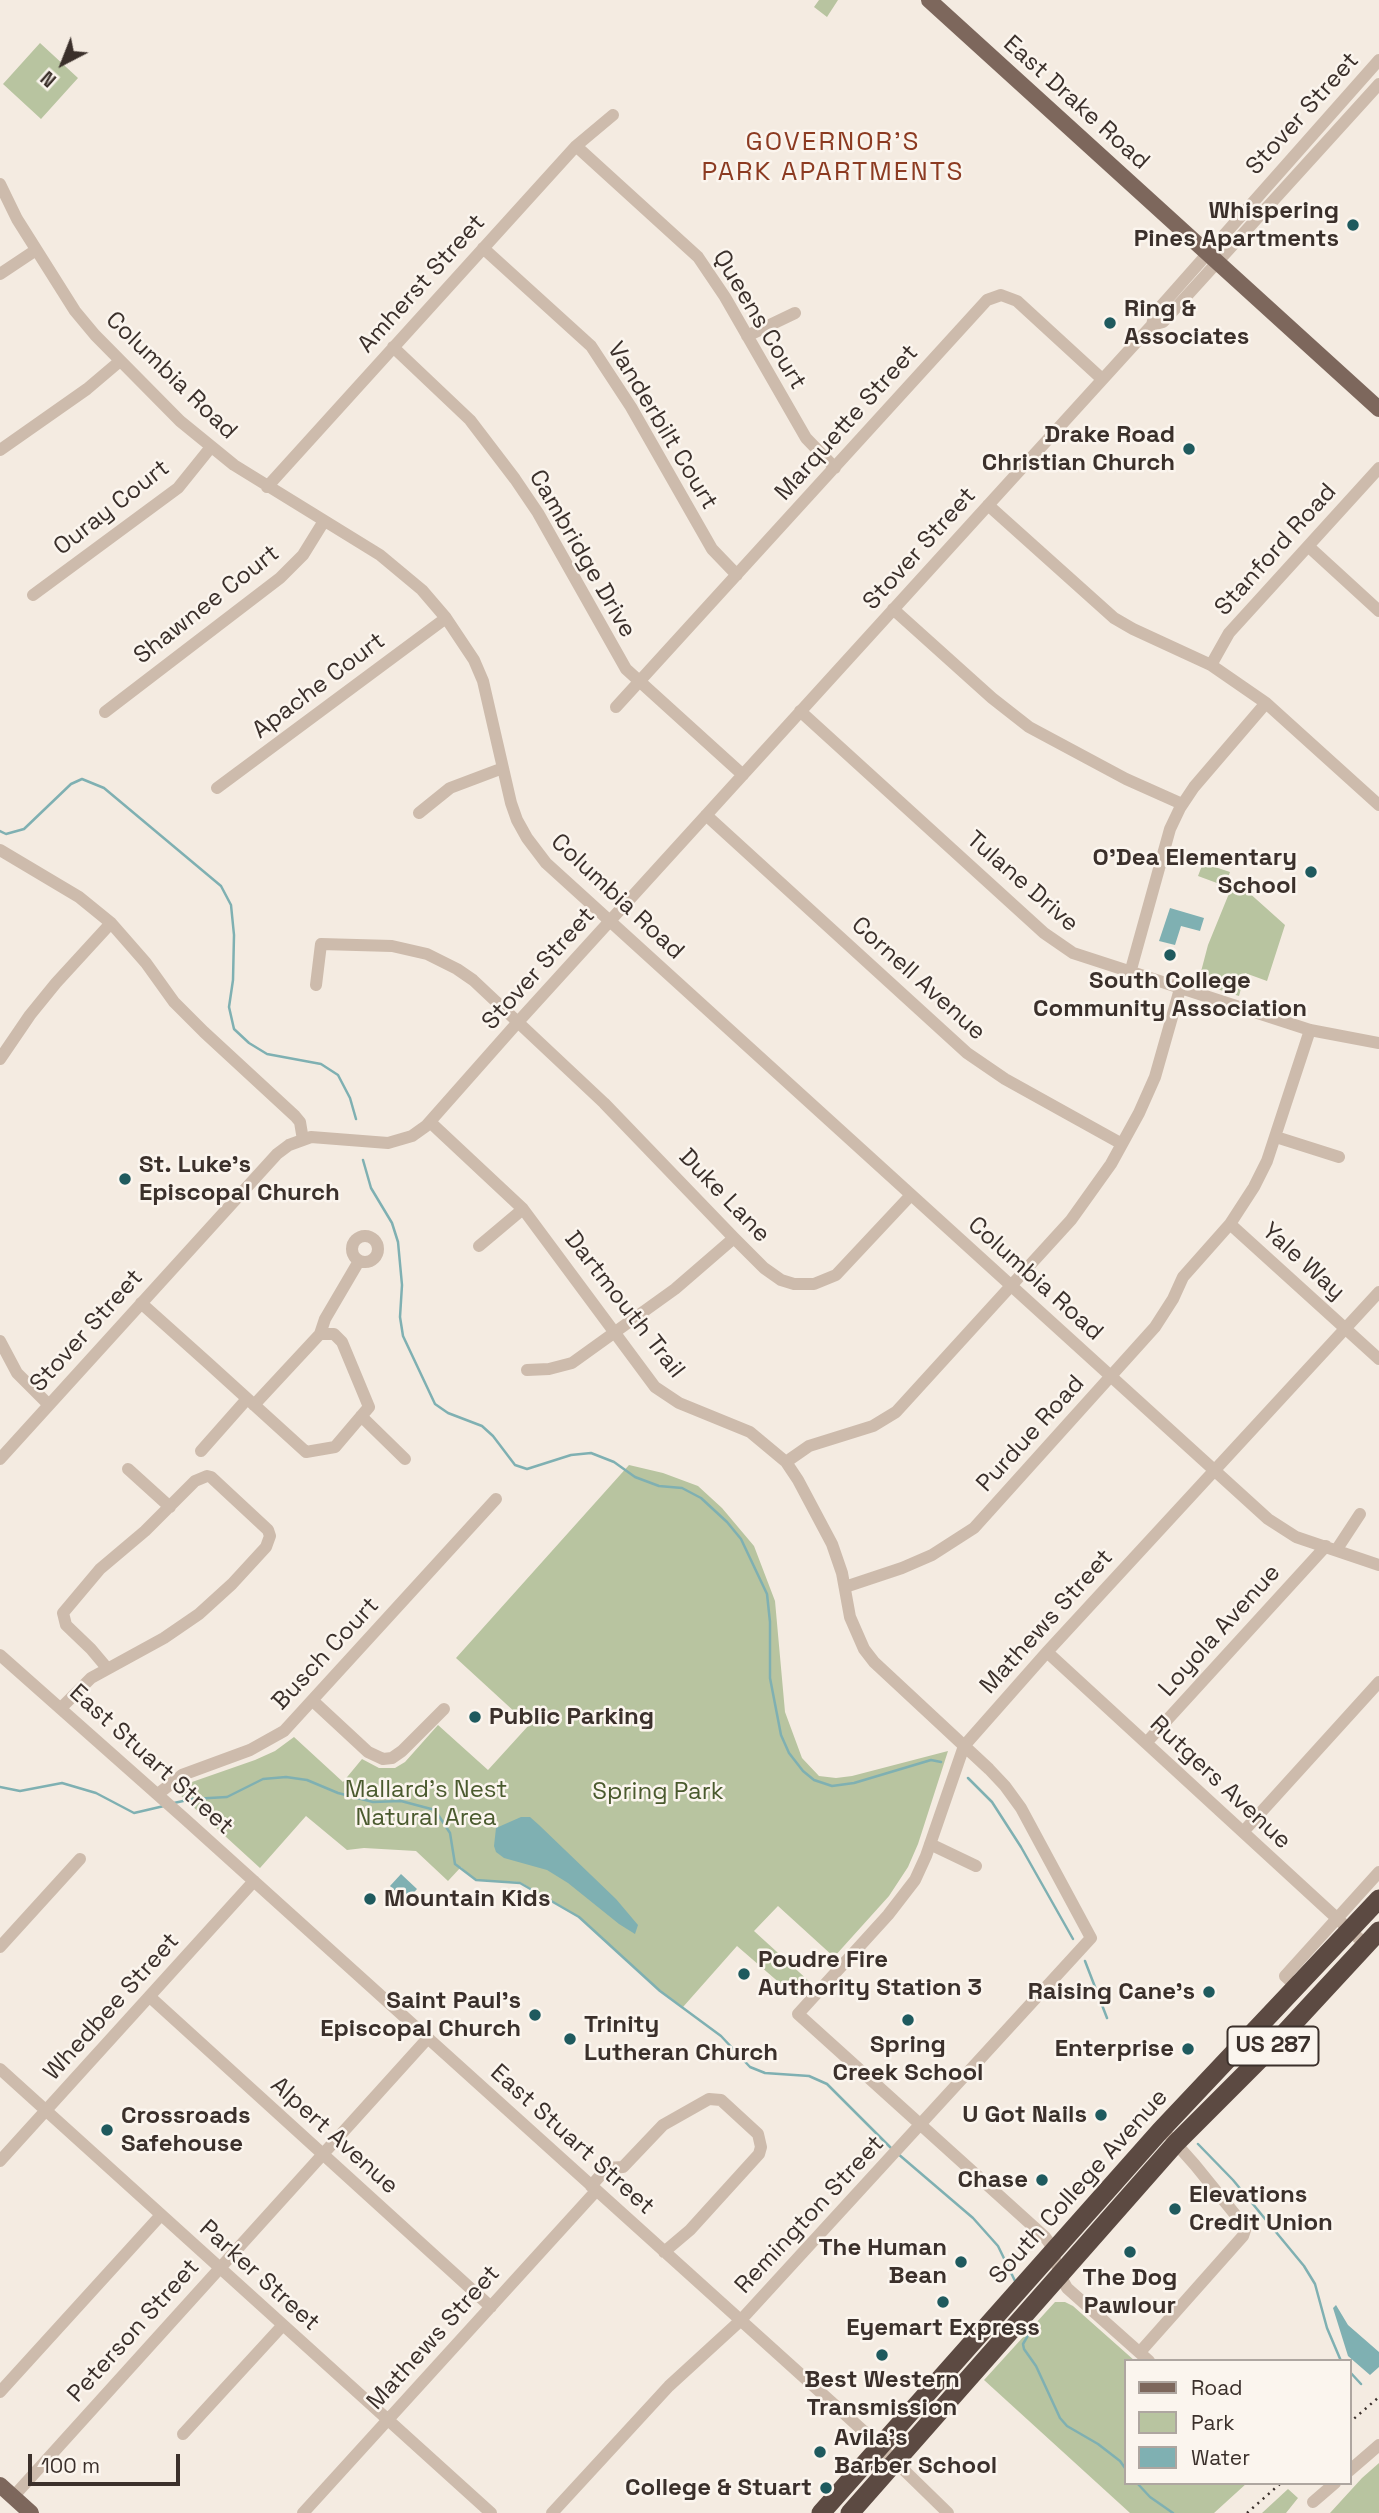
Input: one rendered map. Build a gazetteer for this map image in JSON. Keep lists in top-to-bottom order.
{
  "streets": {
    "highway": ["US 287", "South College Avenue"],
    "main road": ["East Drake Road"],
    "street": [
      "Stover Street",
      "Amherst Street",
      "Queens Court",
      "Columbia Road",
      "Marquette Street",
      "Vanderbilt Court",
      "Ouray Court",
      "Stanford Road",
      "Cambridge Drive",
      "Shawnee Court",
      "Apache Court",
      "Tulane Drive",
      "Cornell Avenue",
      "Duke Lane",
      "Yale Way",
      "Dartmouth Trail",
      "Purdue Road",
      "Mathews Street",
      "Loyola Avenue",
      "Busch Court",
      "East Stuart Street",
      "Rutgers Avenue",
      "Whedbee Street",
      "Alpert Avenue",
      "Remington Street",
      "Parker Street",
      "Peterson Street"
    ]
  },
  "crossings": [
    ["East Drake Road", "Stover Street"],
    ["Stover Street", "Columbia Road"],
    ["Stover Street", "Marquette Street"],
    ["Stover Street", "Cambridge Drive"],
    ["Stover Street", "Tulane Drive"],
    ["Stover Street", "Cornell Avenue"],
    ["Stover Street", "Duke Lane"],
    ["Stover Street", "Dartmouth Trail"],
    ["Amherst Street", "Queens Court"],
    ["Amherst Street", "Columbia Road"],
    ["Amherst Street", "Vanderbilt Court"],
    ["Amherst Street", "Cambridge Drive"],
    ["Queens Court", "Marquette Street"],
    ["Columbia Road", "Ouray Court"],
    ["Columbia Road", "Shawnee Court"],
    ["Columbia Road", "Apache Court"],
    ["Columbia Road", "Duke Lane"],
    ["Columbia Road", "Purdue Road"],
    ["Columbia Road", "Mathews Street"],
    ["Columbia Road", "Loyola Avenue"],
    ["Marquette Street", "Vanderbilt Court"],
    ["Marquette Street", "Cambridge Drive"],
    ["Tulane Drive", "Purdue Road"],
    ["Yale Way", "Purdue Road"],
    ["Yale Way", "Mathews Street"],
    ["Dartmouth Trail", "Purdue Road"],
    ["Dartmouth Trail", "Mathews Street"],
    ["Dartmouth Trail", "Remington Street"],
    ["Mathews Street", "East Stuart Street"],
    ["Mathews Street", "Rutgers Avenue"],
    ["Mathews Street", "Alpert Avenue"],
    ["Mathews Street", "Remington Street"],
    ["Mathews Street", "Parker Street"],
    ["Loyola Avenue", "Rutgers Avenue"],
    ["Busch Court", "East Stuart Street"],
    ["East Stuart Street", "Whedbee Street"],
    ["East Stuart Street", "South College Avenue"],
    ["East Stuart Street", "Remington Street"],
    ["East Stuart Street", "Peterson Street"],
    ["Rutgers Avenue", "South College Avenue"],
    ["Whedbee Street", "Alpert Avenue"],
    ["Whedbee Street", "Parker Street"],
    ["Alpert Avenue", "Peterson Street"],
    ["Parker Street", "Peterson Street"]
  ],
  "districts": ["GOVERNOR'S PARK APARTMENTS"],
  "parks": ["Mallard's Nest Natural Area", "Spring Park"],
  "places": [
    "Whispering Pines Apartments",
    "Ring & Associates",
    "Drake Road Christian Church",
    "O'Dea Elementary School",
    "South College Community Association",
    "St. Luke's Episcopal Church",
    "Public Parking",
    "Mountain Kids",
    "Poudre Fire Authority Station 3",
    "Raising Cane's",
    "Saint Paul's Episcopal Church",
    "Spring Creek School",
    "Trinity Lutheran Church",
    "Enterprise",
    "U Got Nails",
    "Crossroads Safehouse",
    "Chase",
    "Elevations Credit Union",
    "The Dog Pawlour",
    "The Human Bean",
    "Eyemart Express",
    "Best Western Transmission",
    "Avila's Barber School",
    "College & Stuart"
  ],
  "legend": ["Road", "Park", "Water"],
  "scale_bar": "100 m",
  "north": "bottom left"
}
